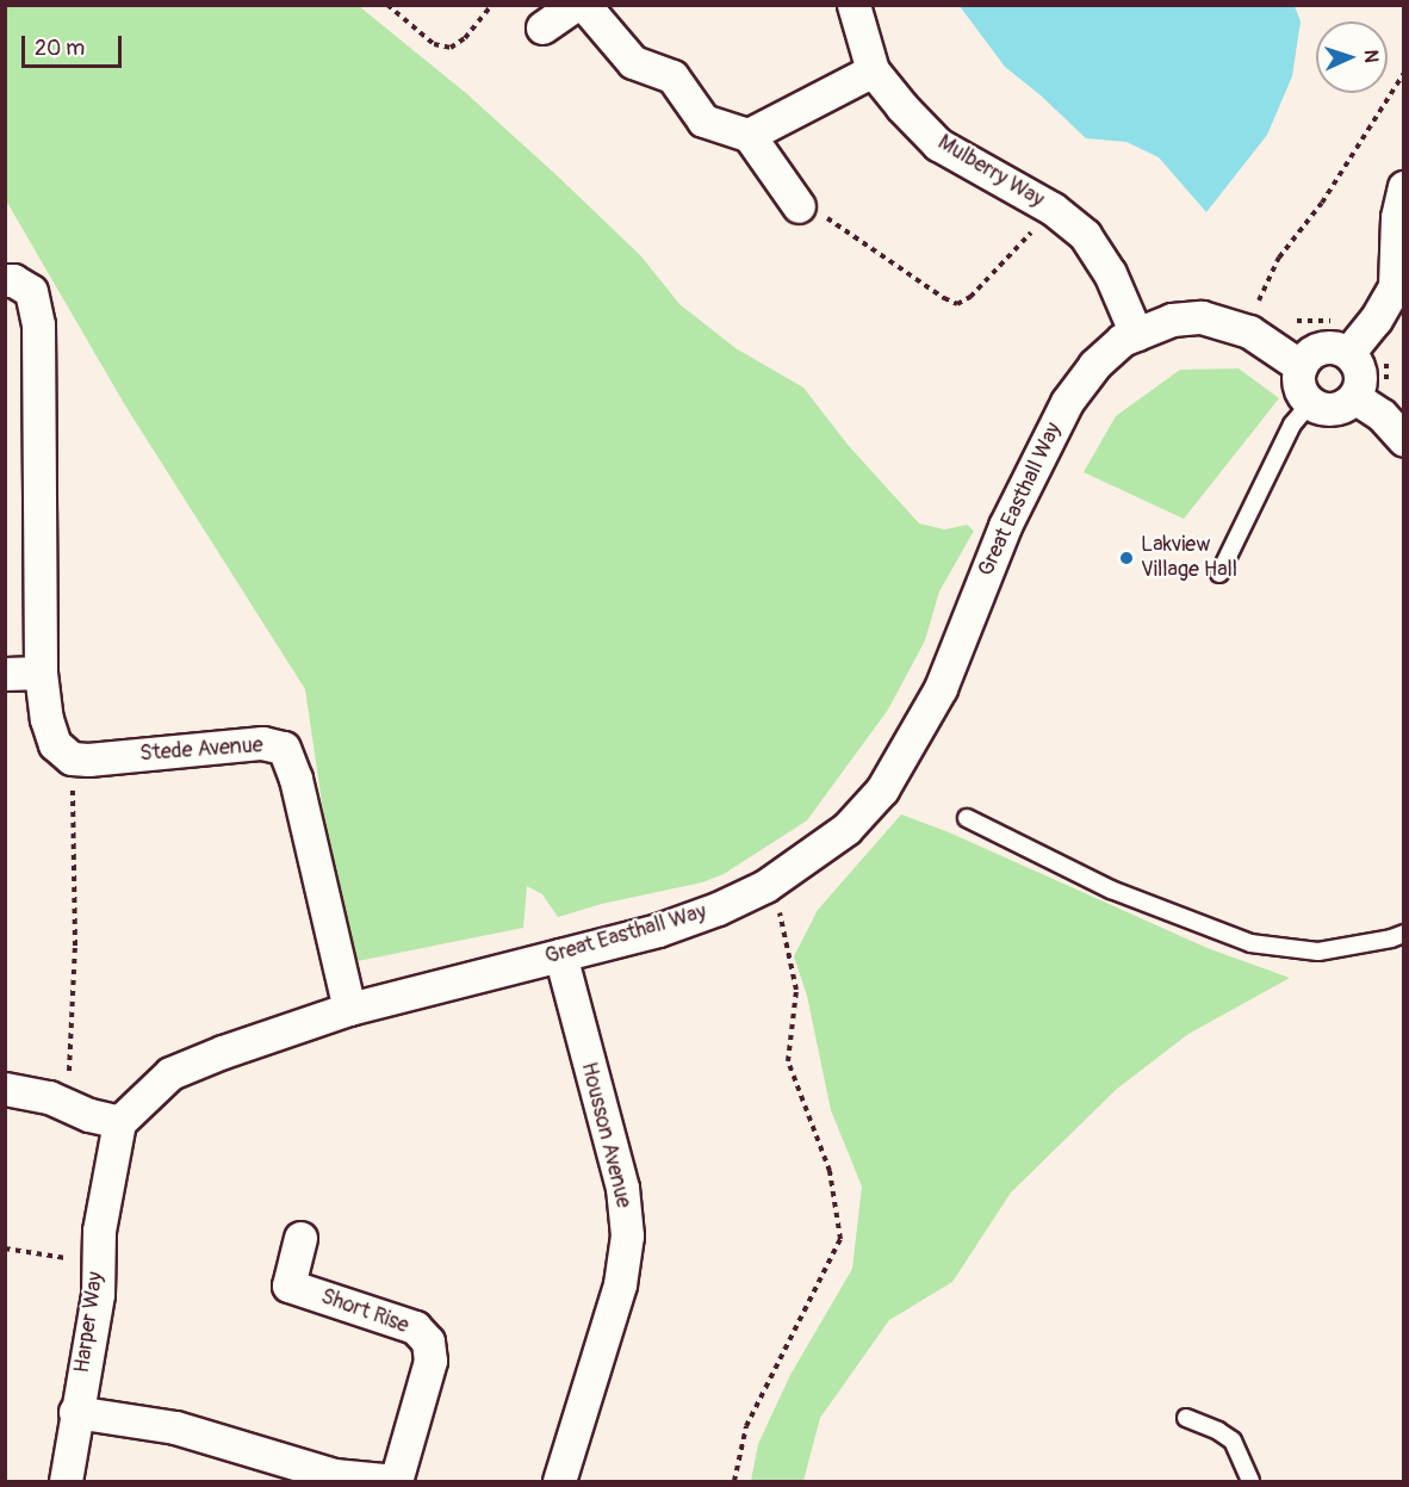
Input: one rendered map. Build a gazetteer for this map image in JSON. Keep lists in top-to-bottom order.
{
  "streets": {
    "street": [
      "Mulberry Way",
      "Great Easthall Way",
      "Stede Avenue",
      "Housson Avenue",
      "Short Rise",
      "Harper Way"
    ]
  },
  "crossings": [
    ["Mulberry Way", "Great Easthall Way"],
    ["Great Easthall Way", "Stede Avenue"],
    ["Great Easthall Way", "Housson Avenue"],
    ["Great Easthall Way", "Harper Way"],
    ["Short Rise", "Harper Way"]
  ],
  "places": ["Lakview Village Hall"],
  "scale_bar": "20 m",
  "north": "right"
}
